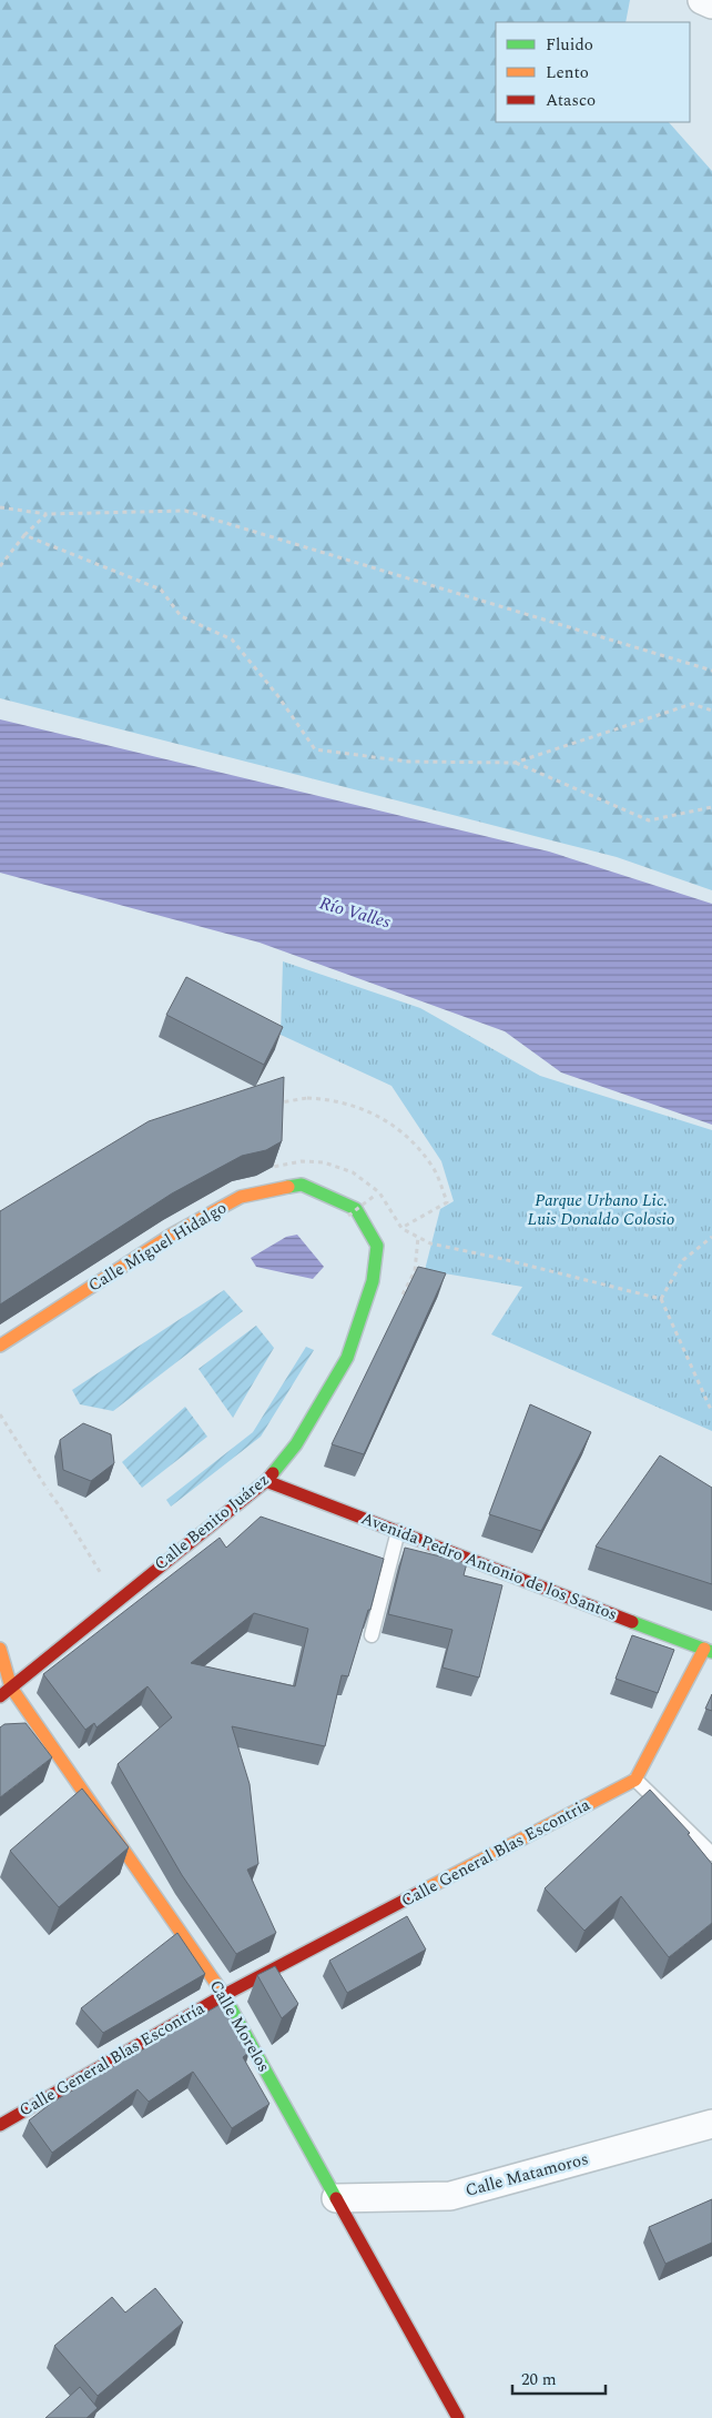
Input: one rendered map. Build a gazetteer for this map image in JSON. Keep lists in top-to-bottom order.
{
  "streets": {
    "street": [
      "Calle Miguel Hidalgo",
      "Calle Benito Juárez",
      "Avenida Pedro Antonio de los Santos",
      "Calle General Blas Escontria",
      "Calle Morelos",
      "Calle General Blas Escontría",
      "Calle Matamoros"
    ]
  },
  "crossings": [
    ["Calle Miguel Hidalgo", "Calle Benito Juárez"],
    ["Calle Benito Juárez", "Avenida Pedro Antonio de los Santos"],
    ["Calle Benito Juárez", "Calle Morelos"],
    ["Calle General Blas Escontria", "Calle Morelos"],
    ["Calle General Blas Escontria", "Calle General Blas Escontría"],
    ["Calle Morelos", "Calle General Blas Escontría"],
    ["Calle Morelos", "Calle Matamoros"]
  ],
  "water": ["Río Valles"],
  "parks": ["Parque Urbano Lic. Luis Donaldo Colosio"],
  "legend": ["Fluido", "Lento", "Atasco"],
  "scale_bar": "20 m"
}
